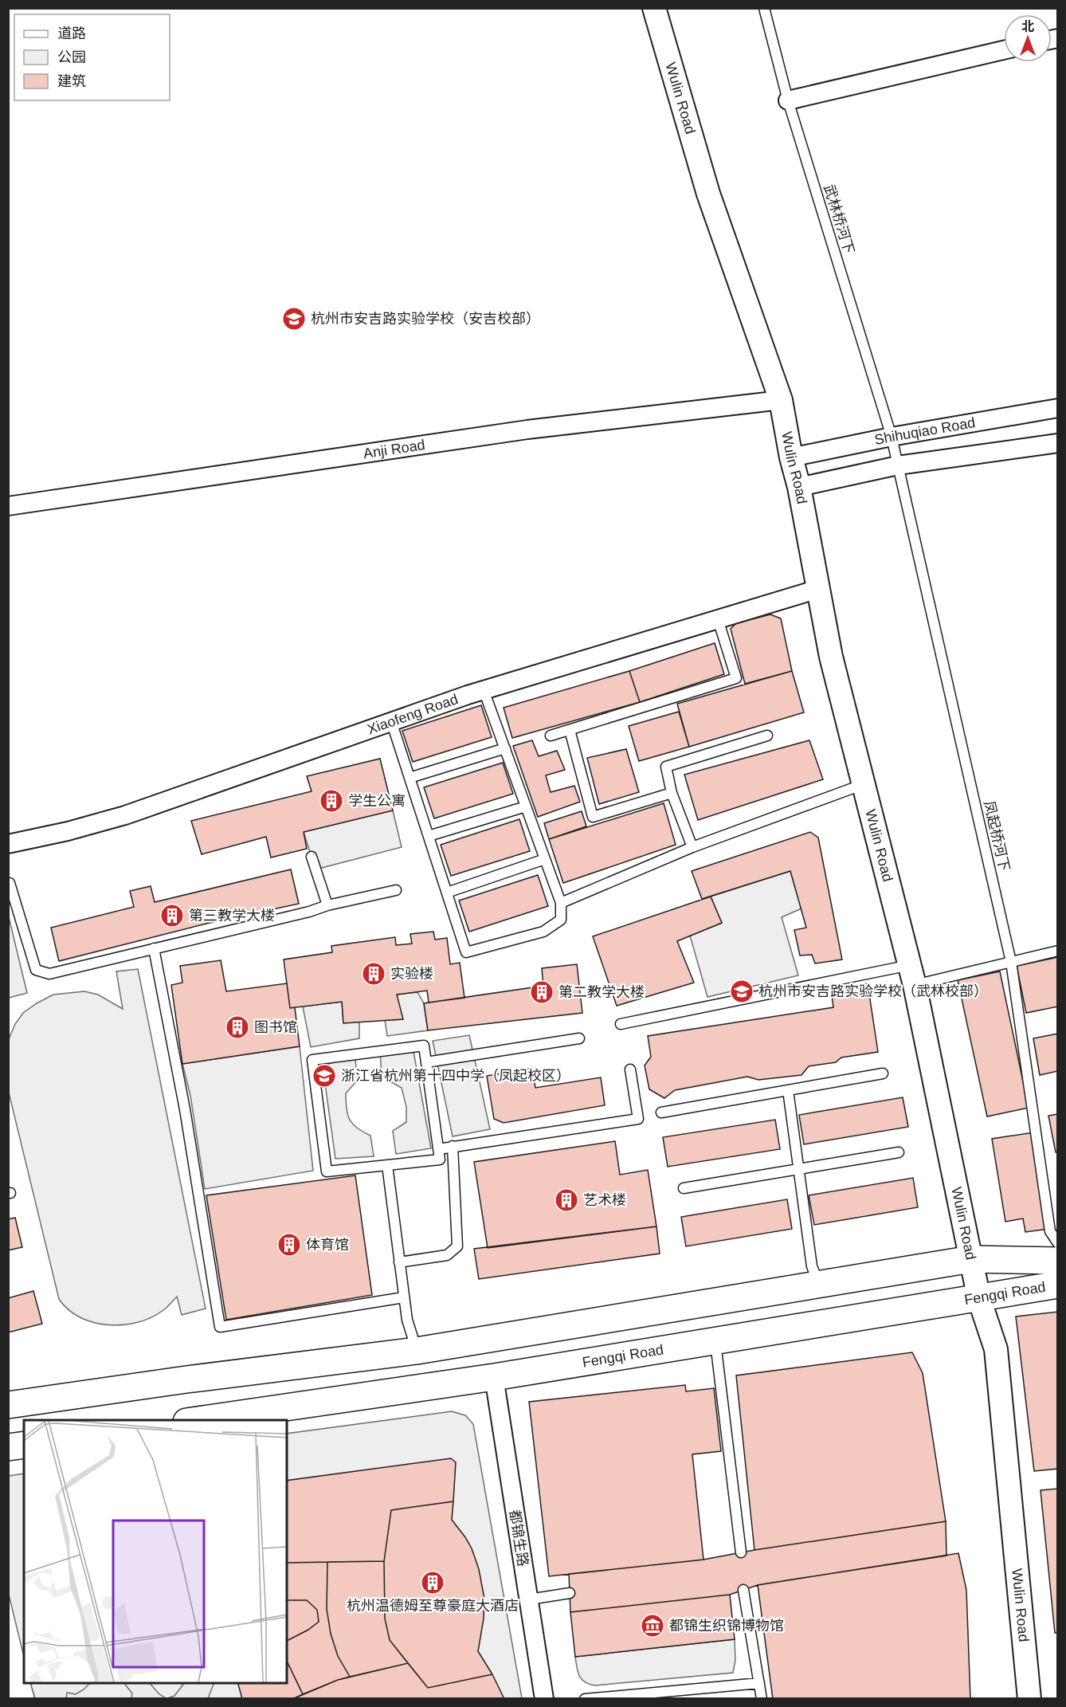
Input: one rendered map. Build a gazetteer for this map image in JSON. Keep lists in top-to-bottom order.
{
  "streets": {
    "main road": ["Fengqi Road"],
    "street": [
      "Wulin Road",
      "Shihuqiao Road",
      "Anji Road",
      "Xiaofeng Road",
      "都锦生路"
    ],
    "lane": ["武林桥河下", "凤起桥河下"]
  },
  "crossings": [
    ["Wulin Road", "Shihuqiao Road"],
    ["Wulin Road", "Anji Road"],
    ["Wulin Road", "Xiaofeng Road"],
    ["Wulin Road", "Fengqi Road"],
    ["武林桥河下", "Shihuqiao Road"],
    ["武林桥河下", "凤起桥河下"],
    ["Shihuqiao Road", "凤起桥河下"],
    ["Fengqi Road", "都锦生路"]
  ],
  "places": {
    "school or university": ["杭州市安吉路实验学校（安吉校部）", "杭州市安吉路实验学校（武林校部）", "浙江省杭州第十四中学（凤起校区）"],
    "building": [
      "学生公寓",
      "第三教学大楼",
      "实验楼",
      "第二教学大楼",
      "图书馆",
      "艺术楼",
      "体育馆",
      "杭州温德姆至尊豪庭大酒店"
    ],
    "museum": ["都锦生织锦博物馆"]
  },
  "legend": ["道路", "公园", "建筑"],
  "north": "top"
}
